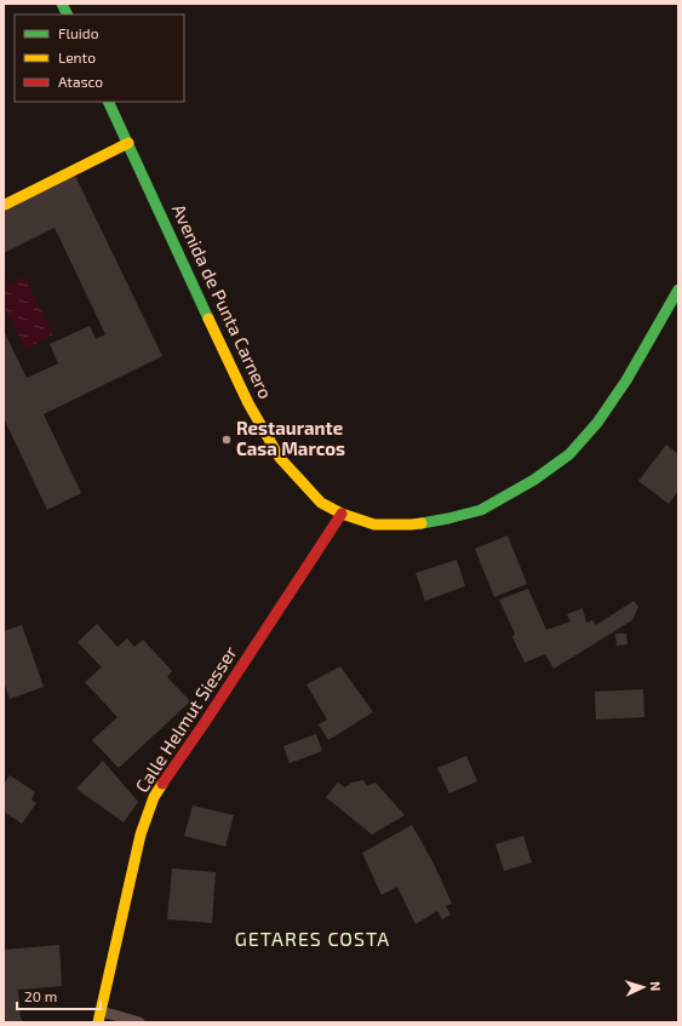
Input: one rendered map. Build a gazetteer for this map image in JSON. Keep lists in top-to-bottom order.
{
  "streets": {
    "main road": ["Avenida de Punta Carnero", "Calle Helmut Siesser"]
  },
  "crossings": [
    ["Avenida de Punta Carnero", "Calle Helmut Siesser"]
  ],
  "districts": ["GETARES COSTA"],
  "places": ["Restaurante Casa Marcos"],
  "legend": ["Fluido", "Lento", "Atasco"],
  "scale_bar": "20 m",
  "north": "right"
}
